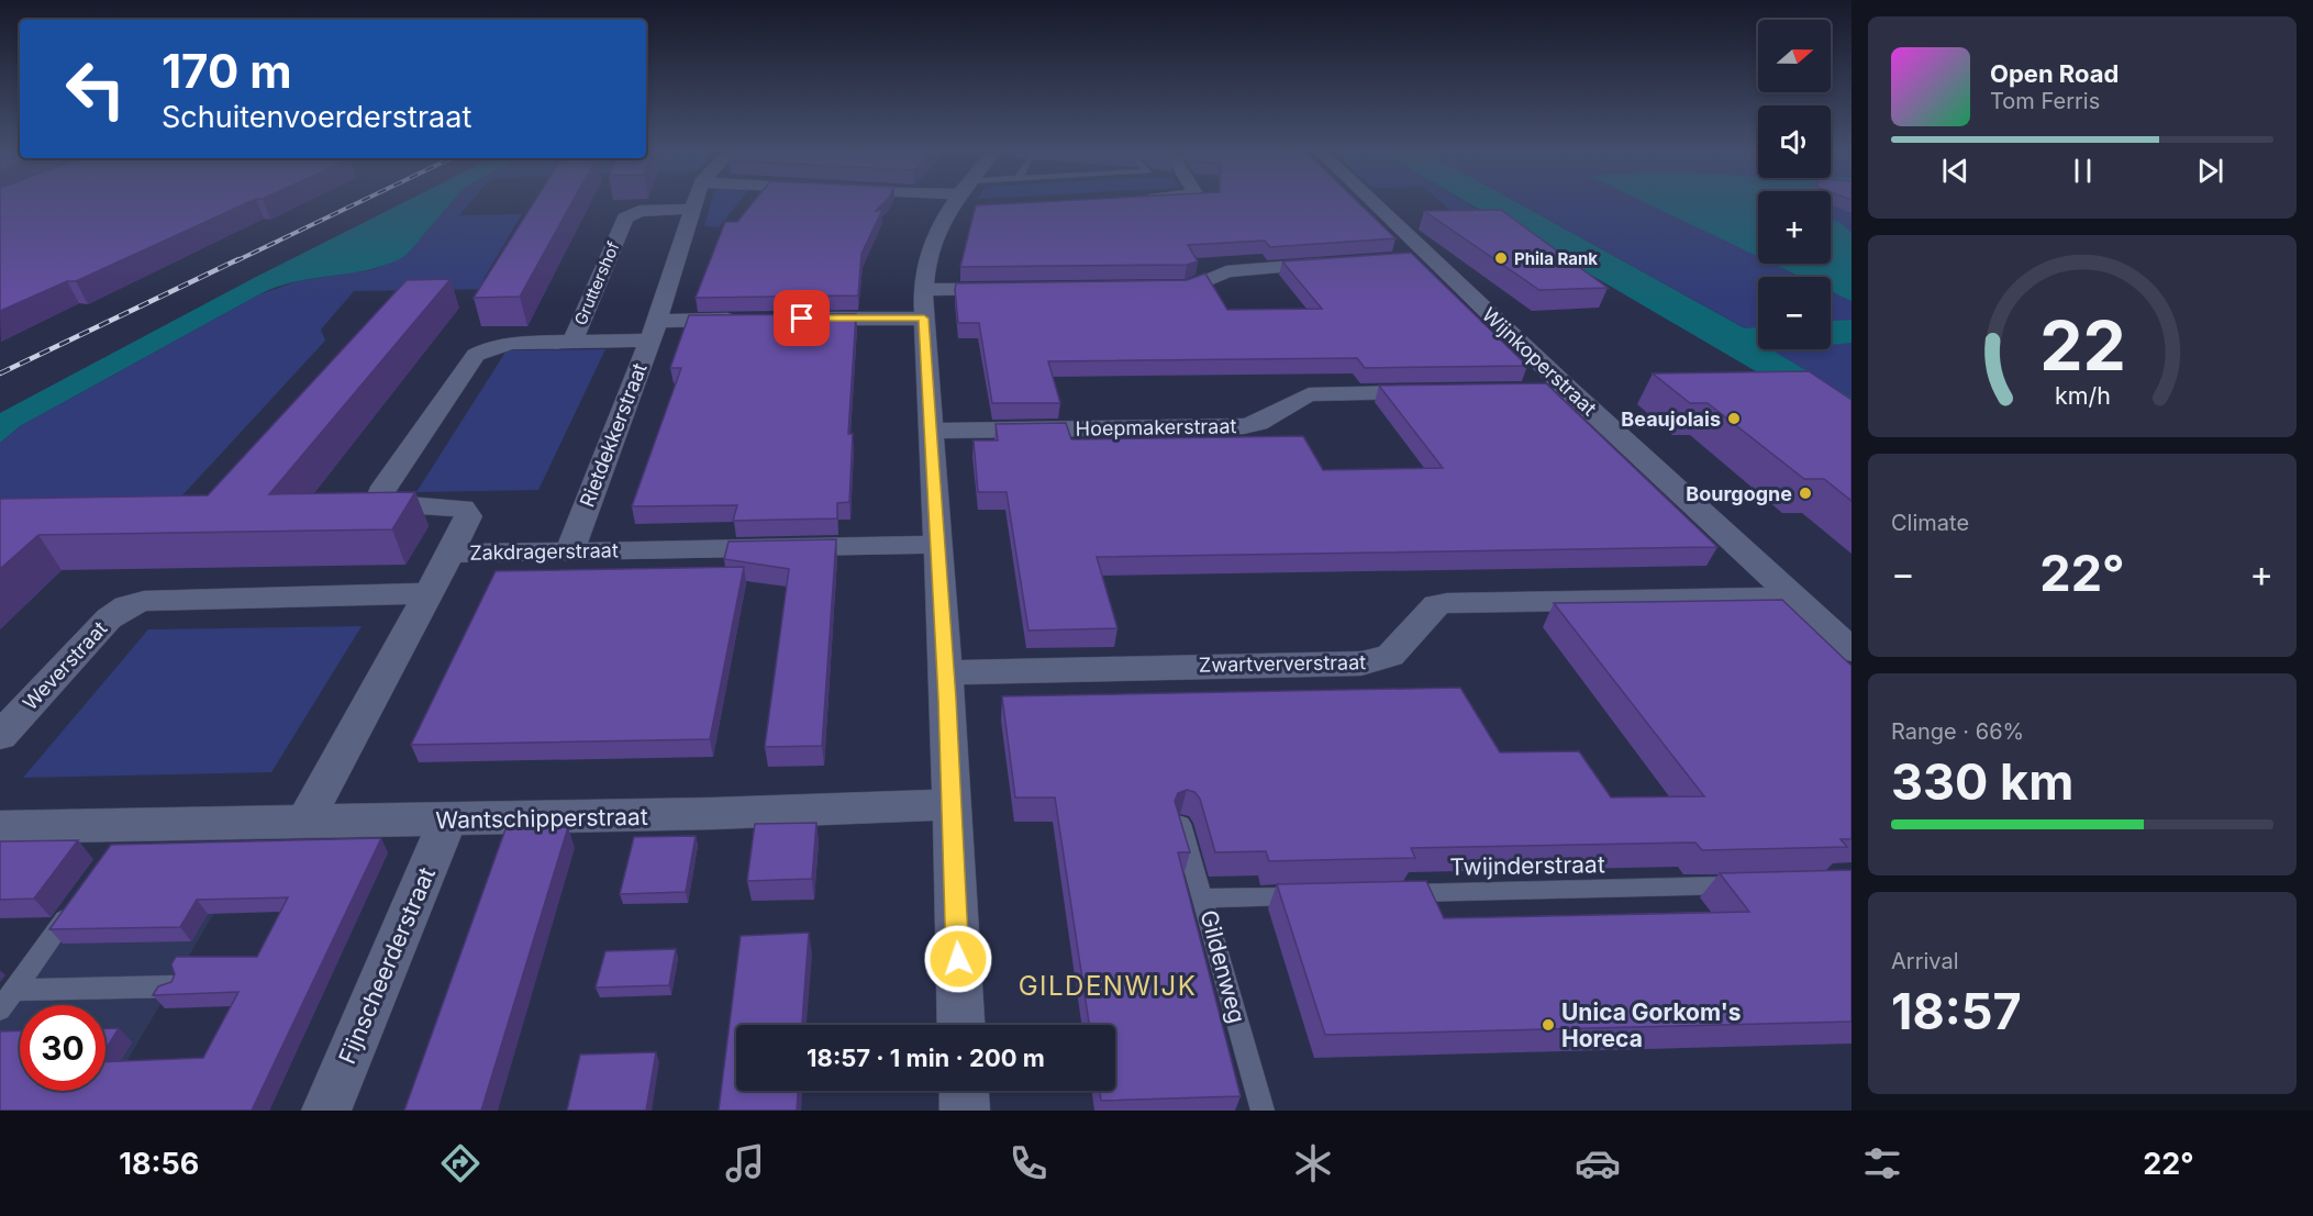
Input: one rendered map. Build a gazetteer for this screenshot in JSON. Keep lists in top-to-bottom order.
{
  "streets": {
    "street": [
      "Gruttershof",
      "Wijnkoperstraat",
      "Hoepmakerstraat",
      "Rietdekkerstraat",
      "Zakdragerstraat",
      "Zwartververstraat",
      "Weverstraat",
      "Wantschipperstraat",
      "Fijnscheerderstraat"
    ],
    "lane": ["Twijnderstraat", "Gildenweg"]
  },
  "crossings": [
    ["Wijnkoperstraat", "Zwartververstraat"],
    ["Rietdekkerstraat", "Zakdragerstraat"],
    ["Zakdragerstraat", "Weverstraat"],
    ["Zakdragerstraat", "Wantschipperstraat"],
    ["Wantschipperstraat", "Fijnscheerderstraat"]
  ],
  "districts": ["GILDENWIJK"],
  "places": [
    "Phila Rank",
    "Beaujolais",
    "Bourgogne",
    "Unica Gorkom's Horeca"
  ],
  "north": "right",
  "page": {
    "map_buttons": ["+", "−"],
    "turn": ["170 m", "Schuitenvoerderstraat"],
    "song": ["Open Road", "Tom Ferris"],
    "tile": [
      "Climate",
      ["Range · 66%", "330 km"],
      ["Arrival", "18:57"]
    ],
    "heat": ["−", "22°", "+"],
    "limit": "30",
    "trip": "18:57 · 1 min · 200 m",
    "tabs": ["18:56", "22°"],
    "gauge": ["22", "km/h"]
  }
}
